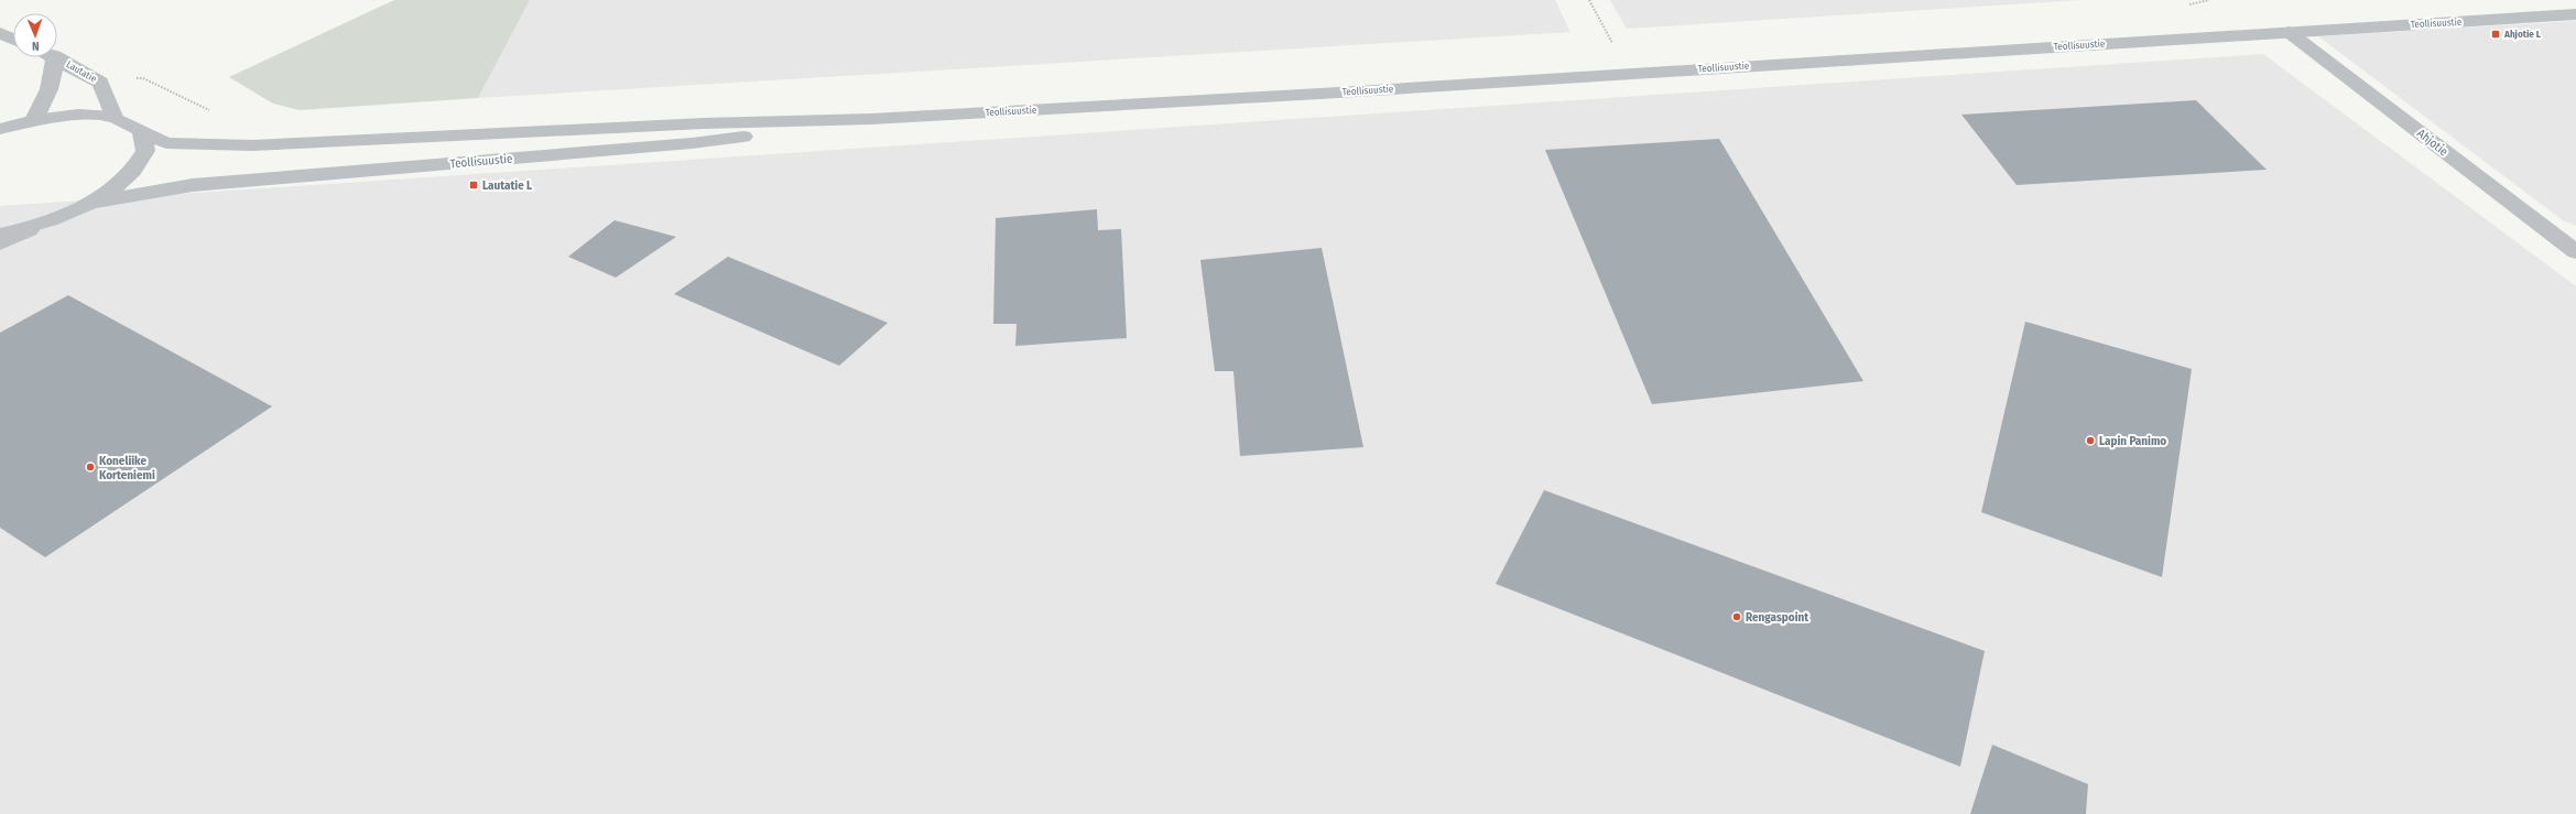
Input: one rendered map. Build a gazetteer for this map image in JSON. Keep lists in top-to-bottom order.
{
  "streets": {
    "street": ["Teollisuustie", "Lautatie", "Ahjotie"]
  },
  "crossings": [
    ["Teollisuustie", "Lautatie"],
    ["Teollisuustie", "Ahjotie"]
  ],
  "places": {
    "transit": ["Ahjotie L", "Lautatie L"],
    "other": ["Lapin Panimo", "Koneliike Korteniemi", "Rengaspoint"]
  },
  "north": "bottom"
}
